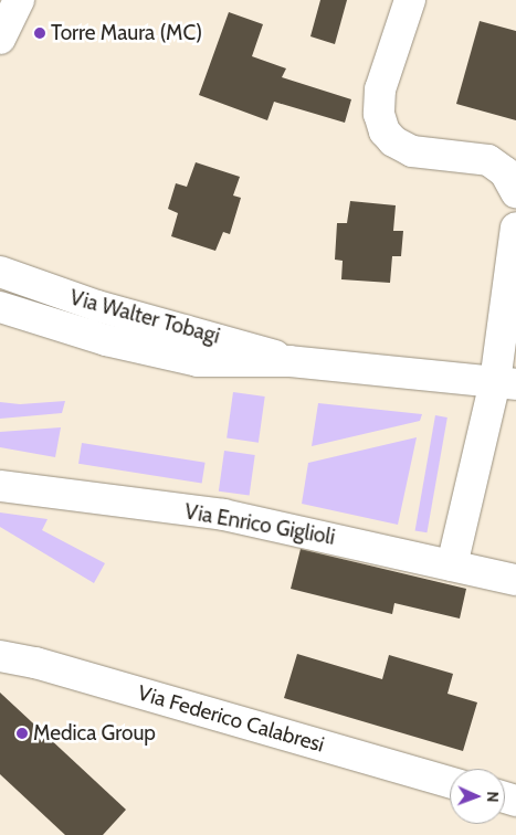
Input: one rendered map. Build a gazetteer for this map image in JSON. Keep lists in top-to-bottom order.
{
  "streets": {
    "street": ["Via Walter Tobagi", "Via Enrico Giglioli", "Via Federico Calabresi"]
  },
  "places": ["Torre Maura (MC)", "Medica Group"],
  "north": "right"
}
